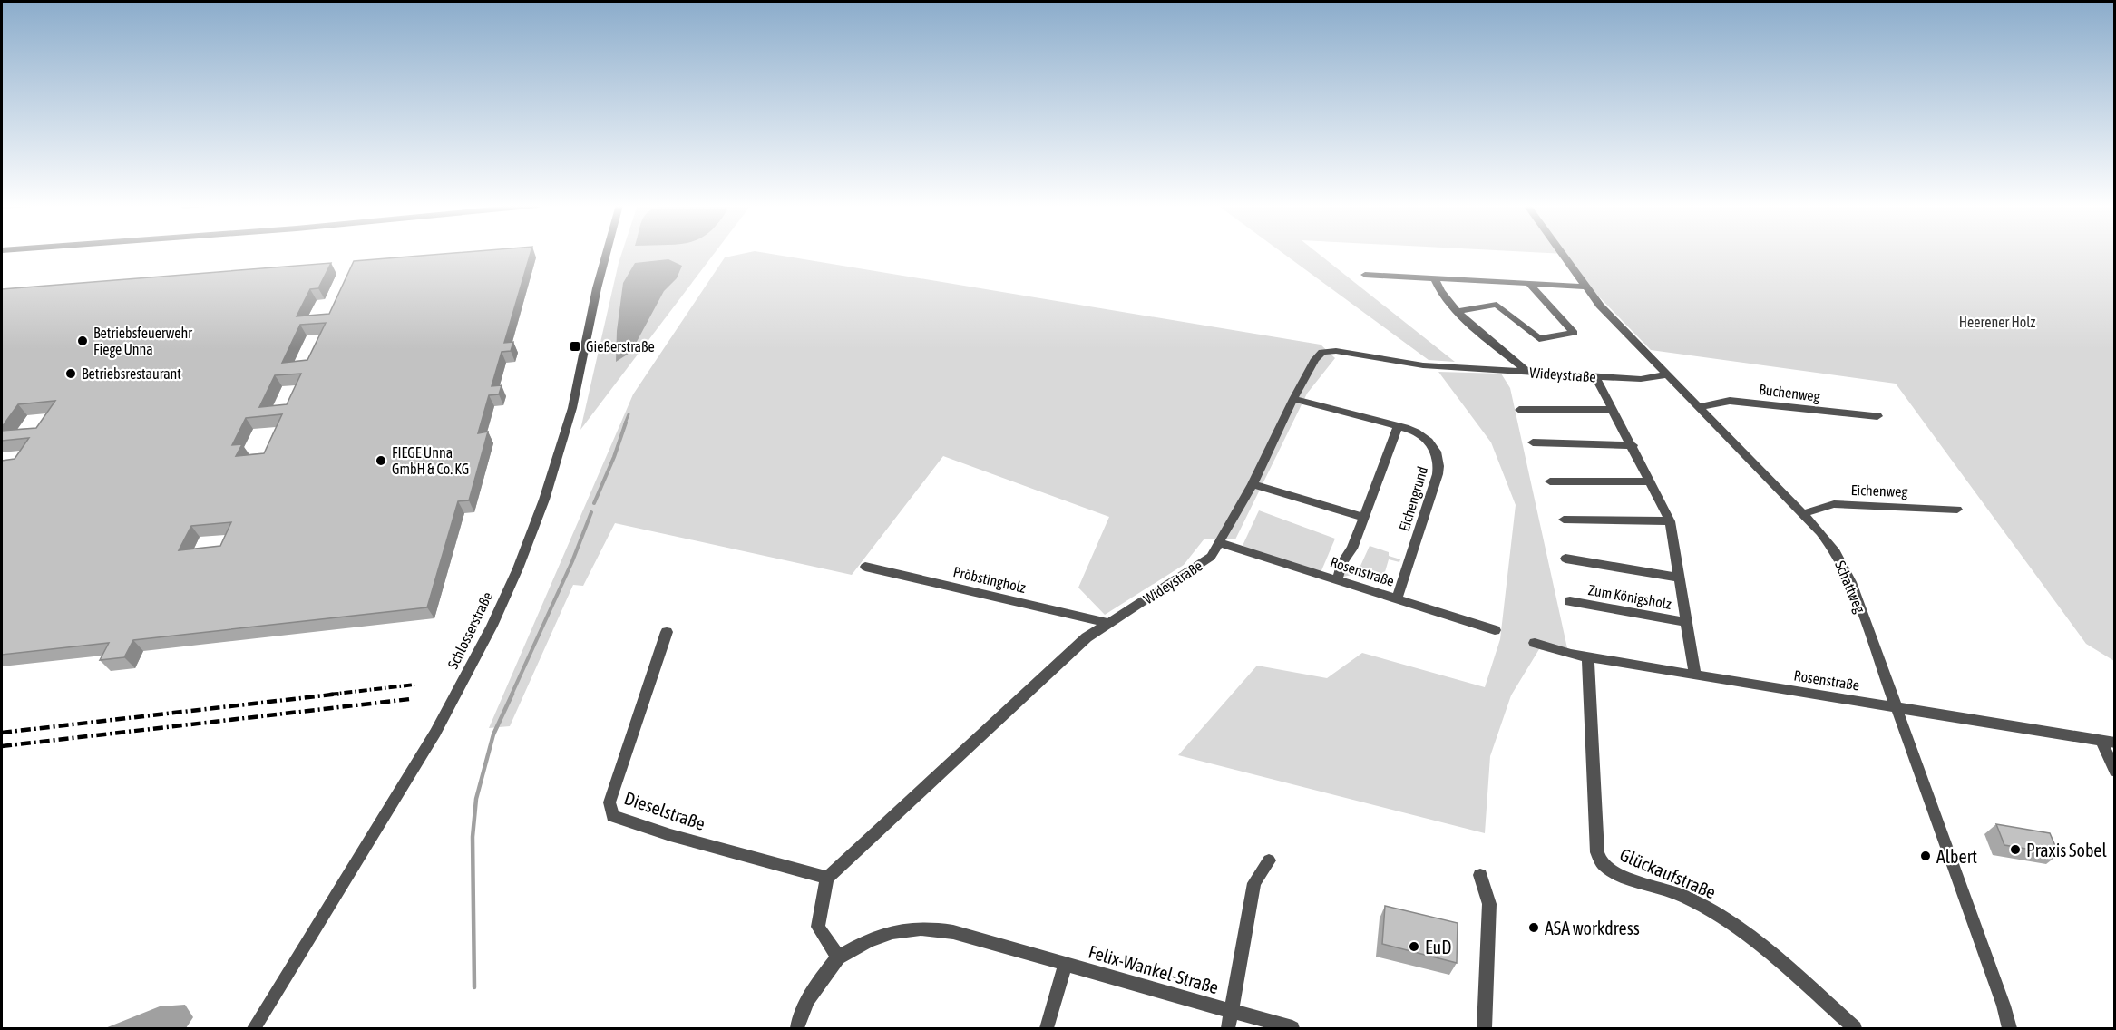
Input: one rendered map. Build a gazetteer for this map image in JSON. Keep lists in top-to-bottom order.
{
  "streets": {
    "street": [
      "Wideystraße",
      "Buchenweg",
      "Eichenweg",
      "Eichengrund",
      "Rosenstraße",
      "Pröbstingholz",
      "Schattweg",
      "Zum Königsholz",
      "Schlosserstraße",
      "Dieselstraße",
      "Glückaufstraße",
      "Felix-Wankel-Straße"
    ]
  },
  "crossings": [
    ["Wideystraße", "Eichengrund"],
    ["Wideystraße", "Rosenstraße"],
    ["Wideystraße", "Pröbstingholz"],
    ["Wideystraße", "Schattweg"],
    ["Wideystraße", "Zum Königsholz"],
    ["Wideystraße", "Dieselstraße"],
    ["Buchenweg", "Schattweg"],
    ["Eichenweg", "Schattweg"],
    ["Eichengrund", "Rosenstraße"],
    ["Rosenstraße", "Schattweg"],
    ["Rosenstraße", "Zum Königsholz"],
    ["Rosenstraße", "Glückaufstraße"]
  ],
  "parks": ["Heerener Holz"],
  "places": {
    "other": [
      "Betriebsfeuerwehr Fiege Unna",
      "Betriebsrestaurant",
      "FIEGE Unna GmbH & Co. KG",
      "Praxis Sobel",
      "Albert",
      "ASA workdress",
      "EuD"
    ],
    "transit": ["Gießerstraße"]
  }
}
